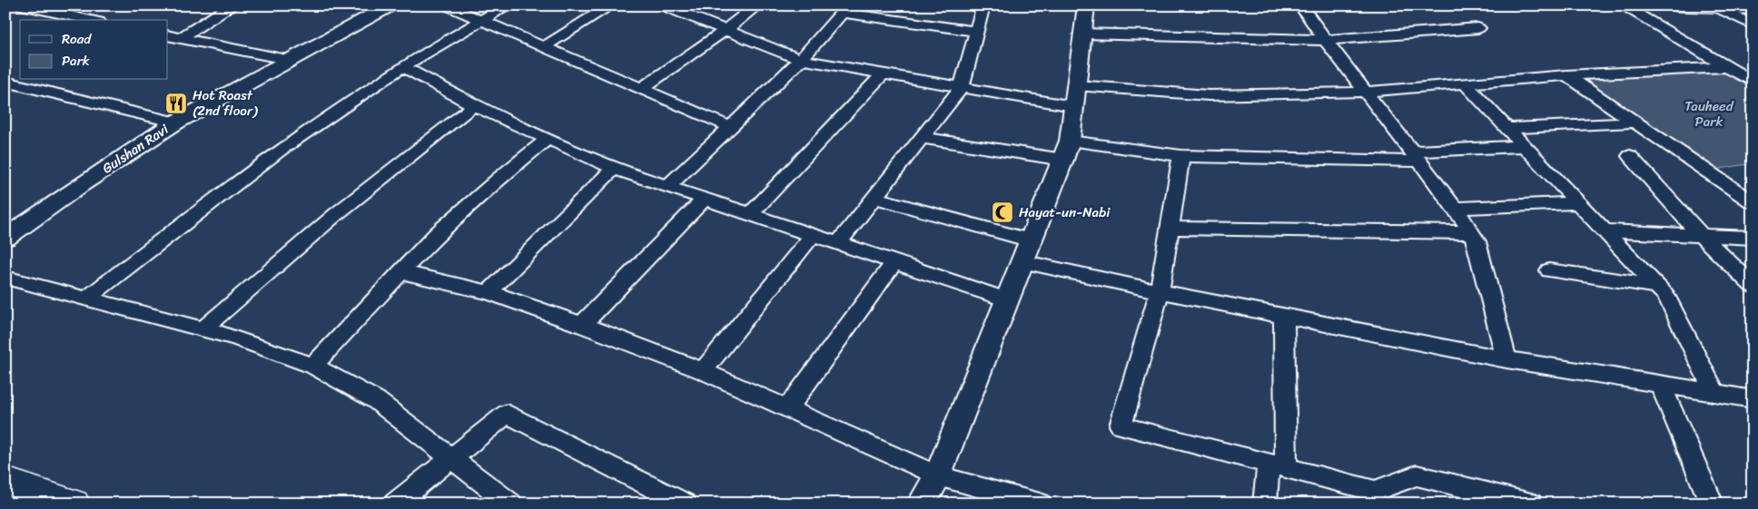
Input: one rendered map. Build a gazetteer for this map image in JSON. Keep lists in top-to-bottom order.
{
  "streets": {
    "street": ["Gulshan Ravi"]
  },
  "parks": ["Tauheed Park"],
  "places": {
    "restaurant": ["Hot Roast (2nd floor)"],
    "mosque": ["Hayat-un-Nabi"]
  },
  "legend": ["Road", "Park"]
}
